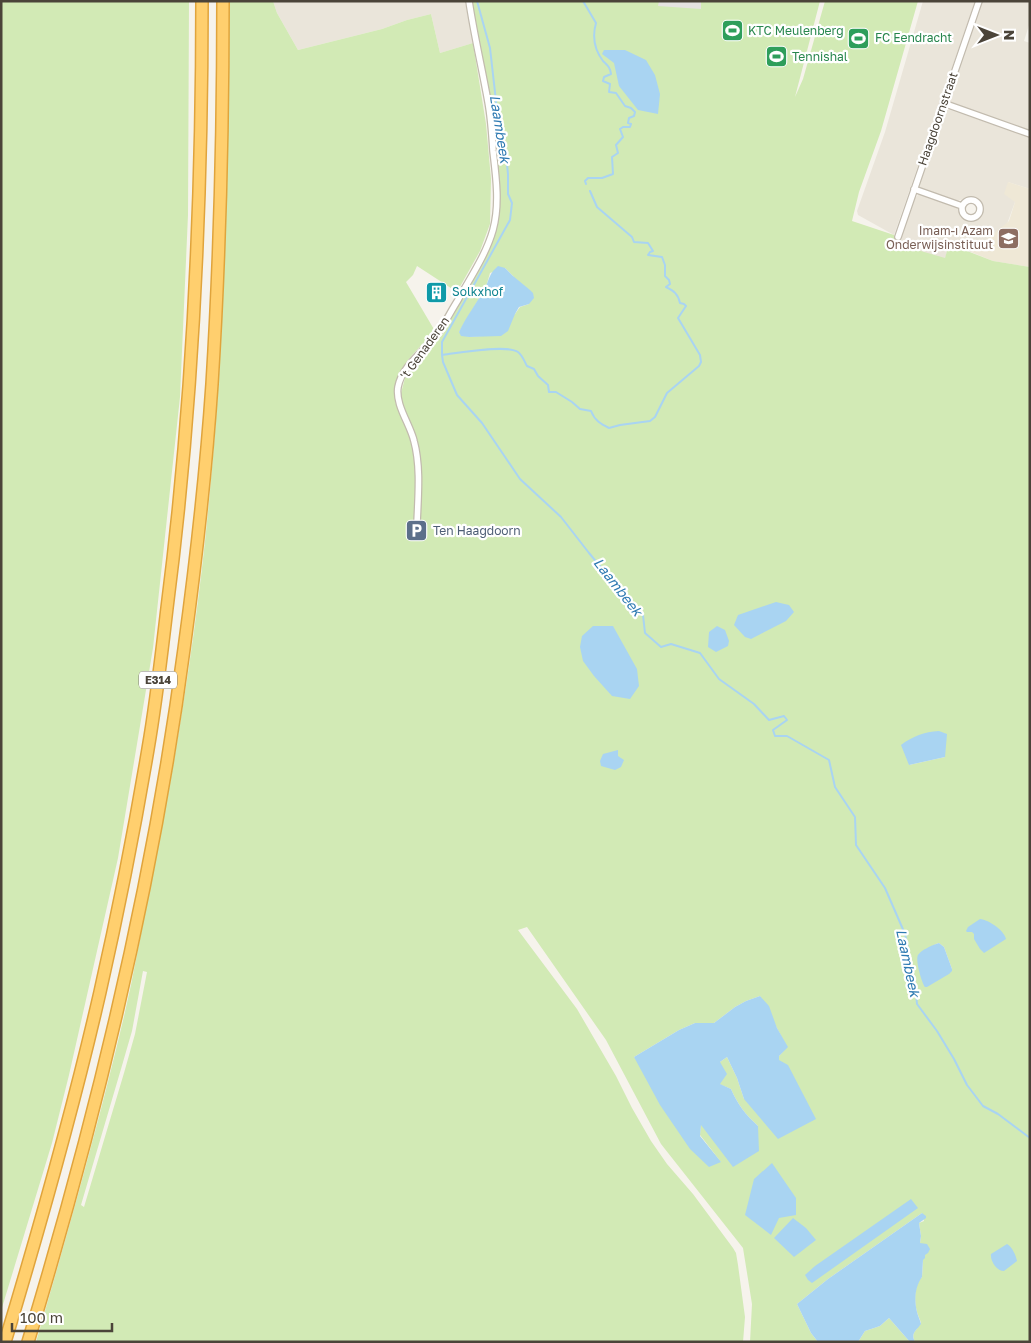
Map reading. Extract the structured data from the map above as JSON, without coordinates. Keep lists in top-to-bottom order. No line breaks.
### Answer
{"streets":{"highway":["E314"],"street":["Haagdoornstraat","'t Genaderen"]},"water":["Laambeek"],"places":{"sports":["KTC Meulenberg","FC Eendracht","Tennishal"],"school or university":["Imam-ı Azam Onderwijsinstituut"],"building":["Solkxhof"],"parking":["Ten Haagdoorn"]},"scale_bar":"100 m","north":"right"}
